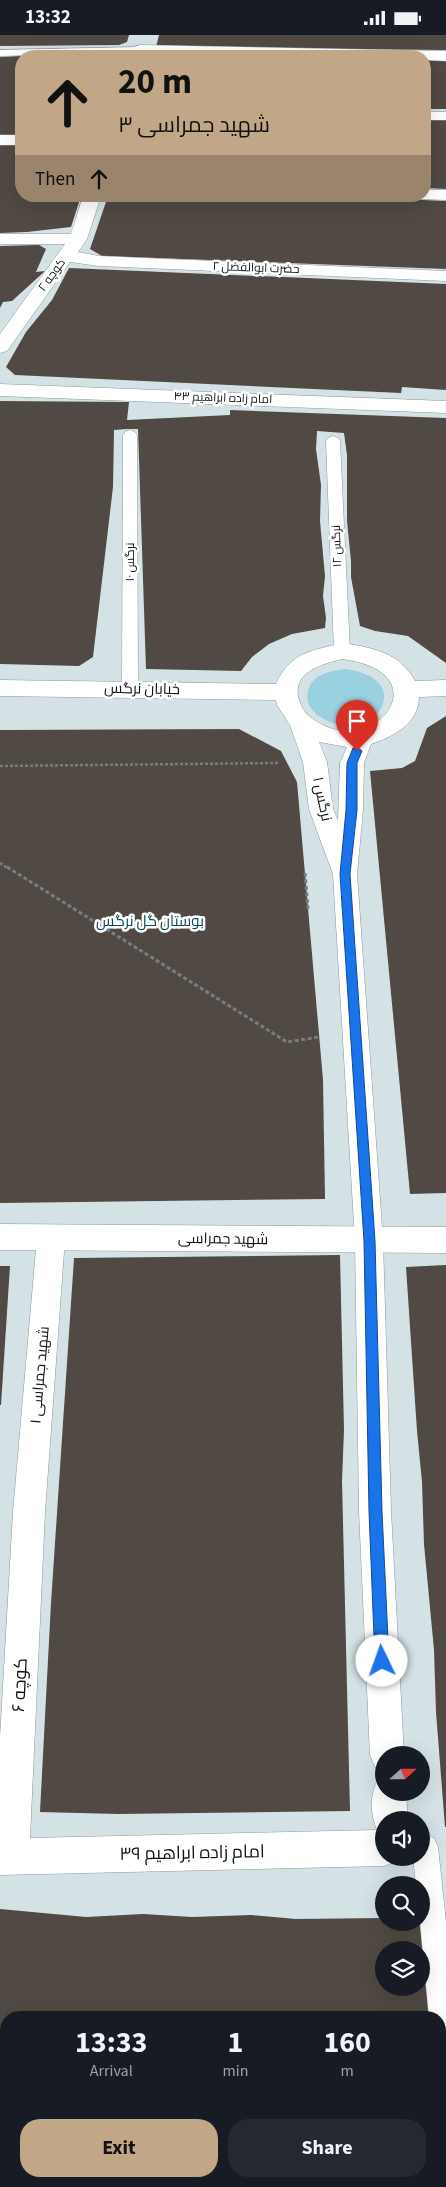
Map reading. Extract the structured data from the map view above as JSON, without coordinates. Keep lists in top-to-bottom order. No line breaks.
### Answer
{"streets":{"street":["حضرت ابوالفضل ۲","کوچه ۲","امام زاده ابراهیم ۴۳","خیابان نرگس","نرگس ۱","شهید جمراسی","شهید جمراسی ۱","کوچه ۶","امام زاده ابراهیم ۳۹"],"lane":["نرگس ۱۲","نرگس ۱۰"]},"crossings":[["حضرت ابوالفضل ۲","کوچه ۲"],["نرگس ۱۲","خیابان نرگس"],["نرگس ۱۲","نرگس ۱"],["نرگس ۱۰","خیابان نرگس"],["خیابان نرگس","نرگس ۱"],["نرگس ۱","شهید جمراسی"],["شهید جمراسی","شهید جمراسی ۱"],["شهید جمراسی ۱","کوچه ۶"],["کوچه ۶","امام زاده ابراهیم ۳۹"]],"parks":["بوستان گل نرگس"],"north":"right","page":{"status":"13:32","turn":["20 m","شهید جمراسی ۳"],"then":"Then","eta":["13:33","Arrival","1","min","160","m"],"buttons":["Exit","Share"]}}
